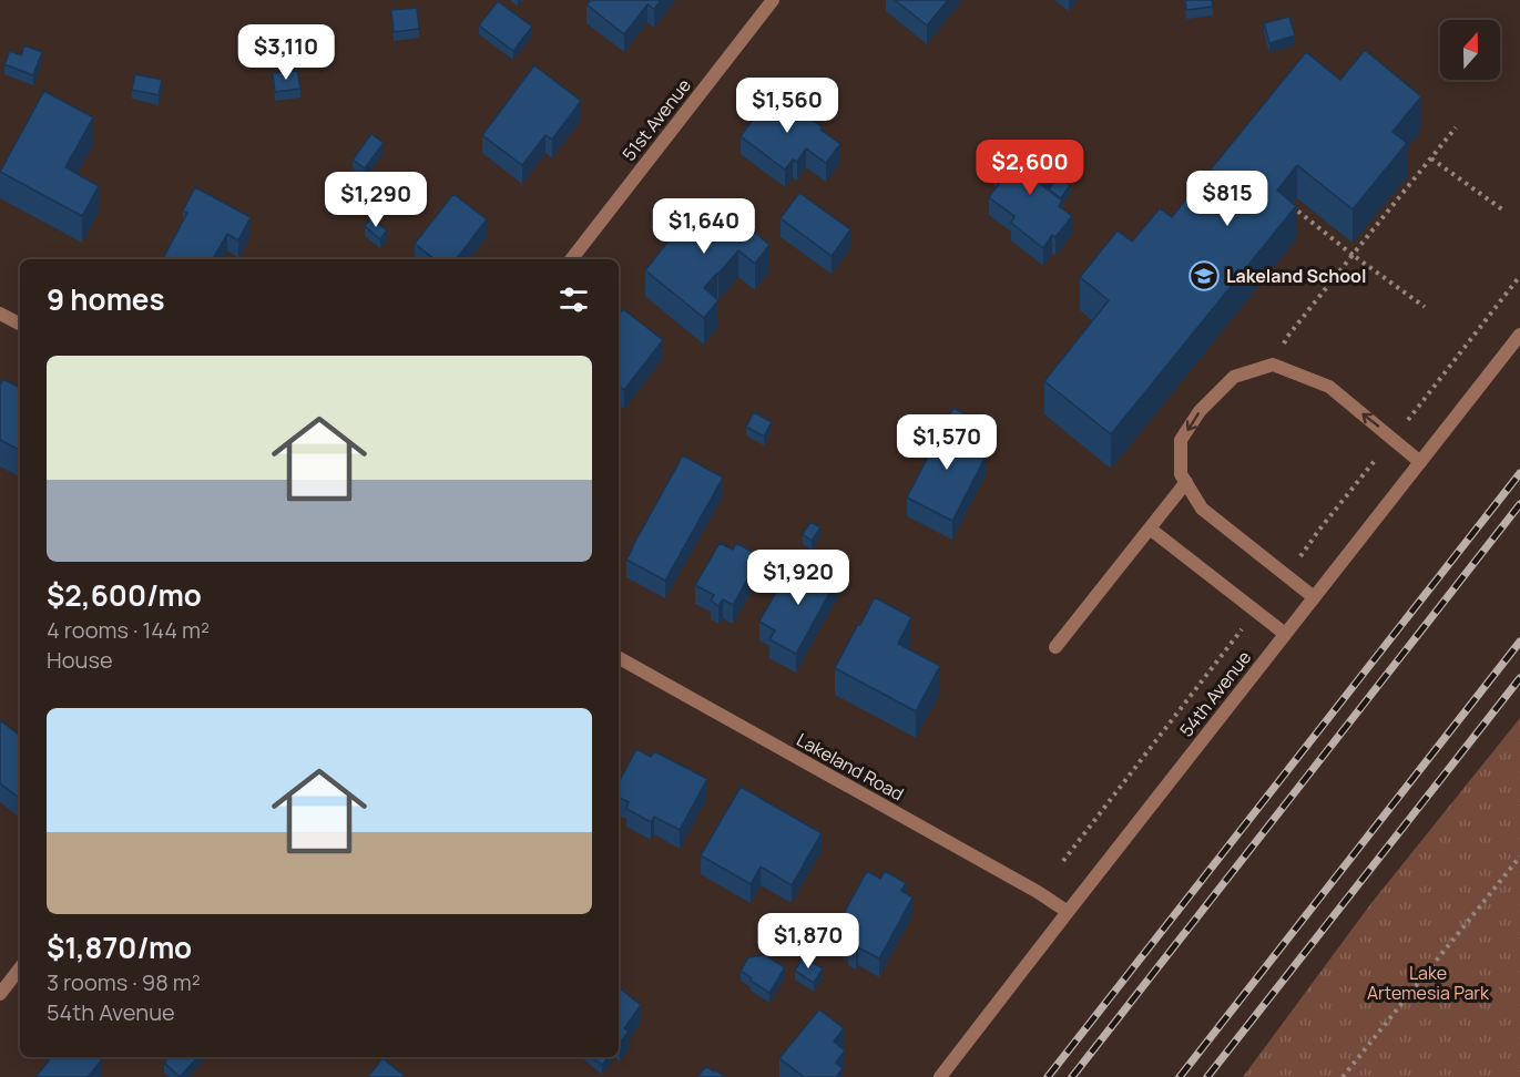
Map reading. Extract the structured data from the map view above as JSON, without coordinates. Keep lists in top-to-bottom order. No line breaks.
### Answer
{"streets":{"street":["51st Avenue","54th Avenue","Lakeland Road"]},"crossings":[["54th Avenue","Lakeland Road"]],"parks":["Lake Artemesia Park"],"places":{"school or university":["Lakeland School"]},"north":"top","page":{"price":["$3,110","$1,560","$2,600","$815","$1,290","$1,640","$1,570","$1,920","$1,870"],"heading":"9 homes","list":[{"name":"$2,600/mo","note":"4 rooms · 144 m² · House"},{"name":"$1,870/mo","note":"3 rooms · 98 m² · 54th Avenue"}]}}
